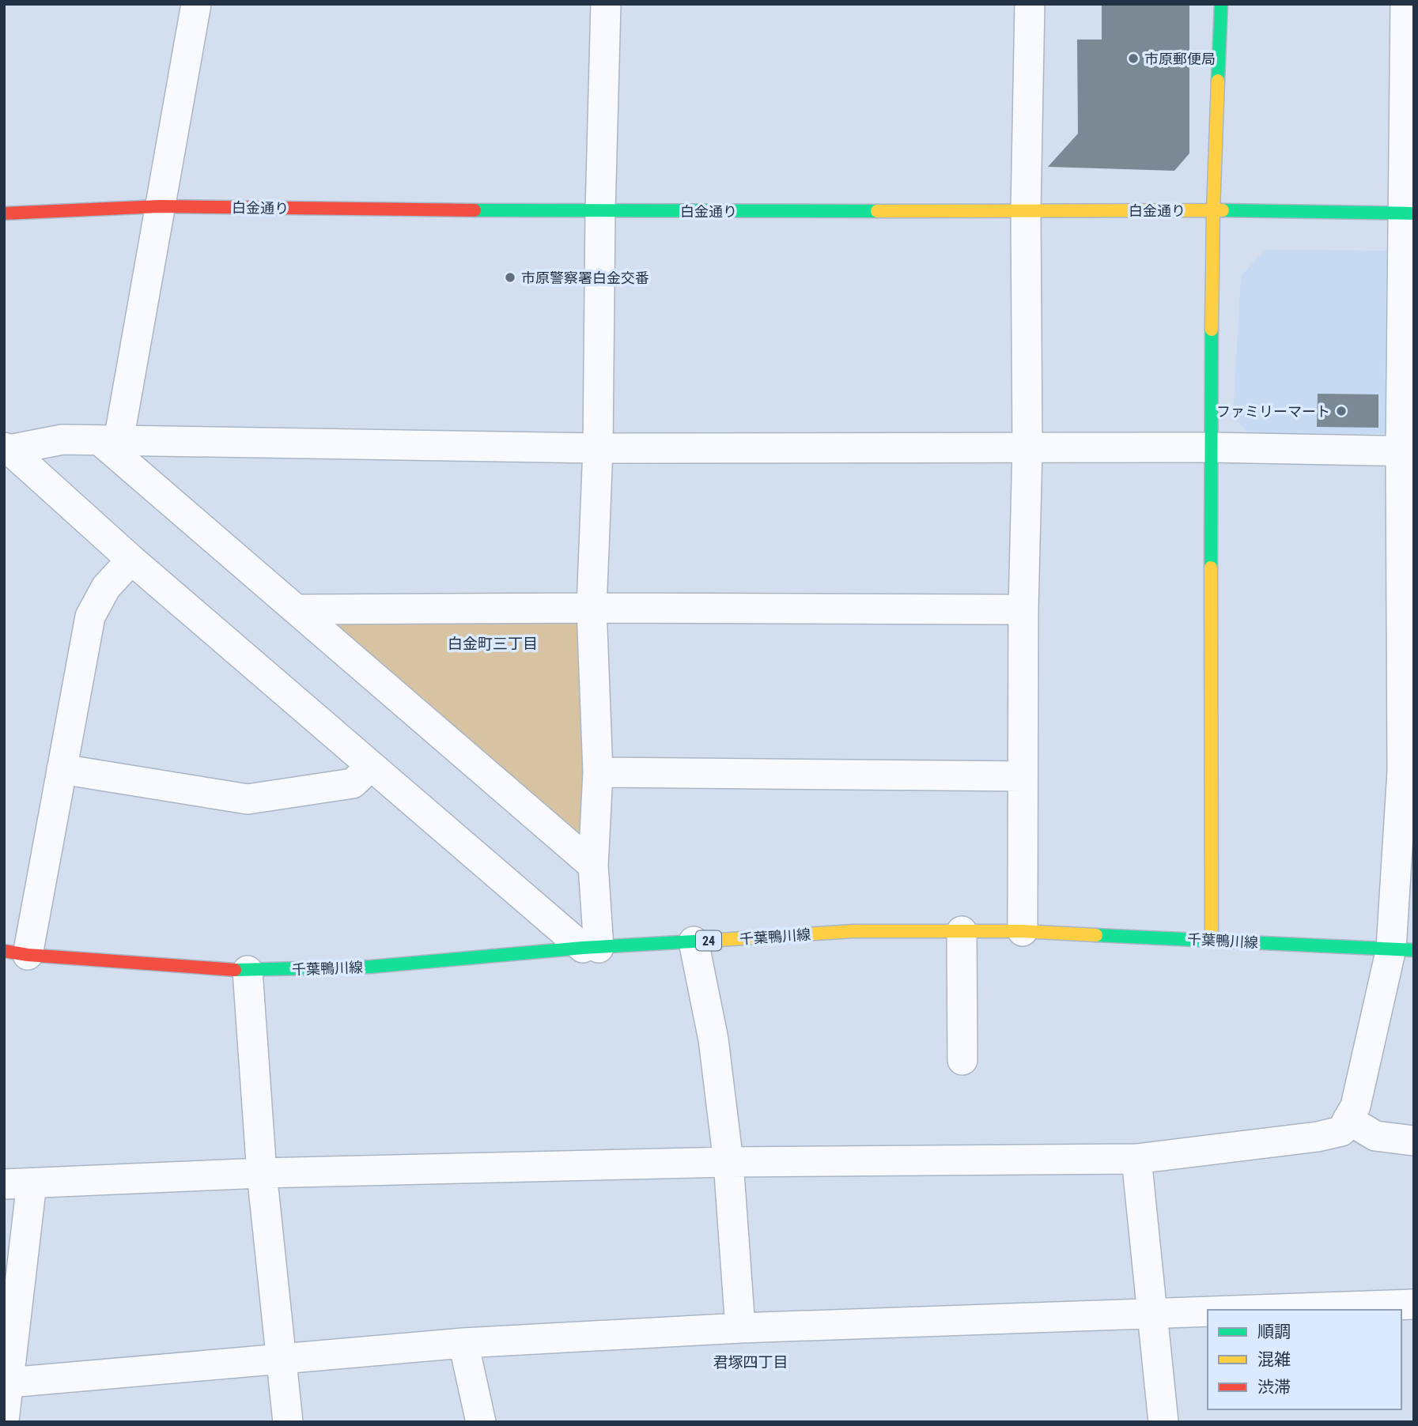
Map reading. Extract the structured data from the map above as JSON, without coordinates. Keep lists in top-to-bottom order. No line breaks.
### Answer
{"streets":{"street":["白金通り","千葉鴨川線","24"]},"districts":["白金町三丁目","君塚四丁目"],"places":["市原郵便局","市原警察署白金交番","ファミリーマート"],"legend":["順調","混雑","渋滞"]}
